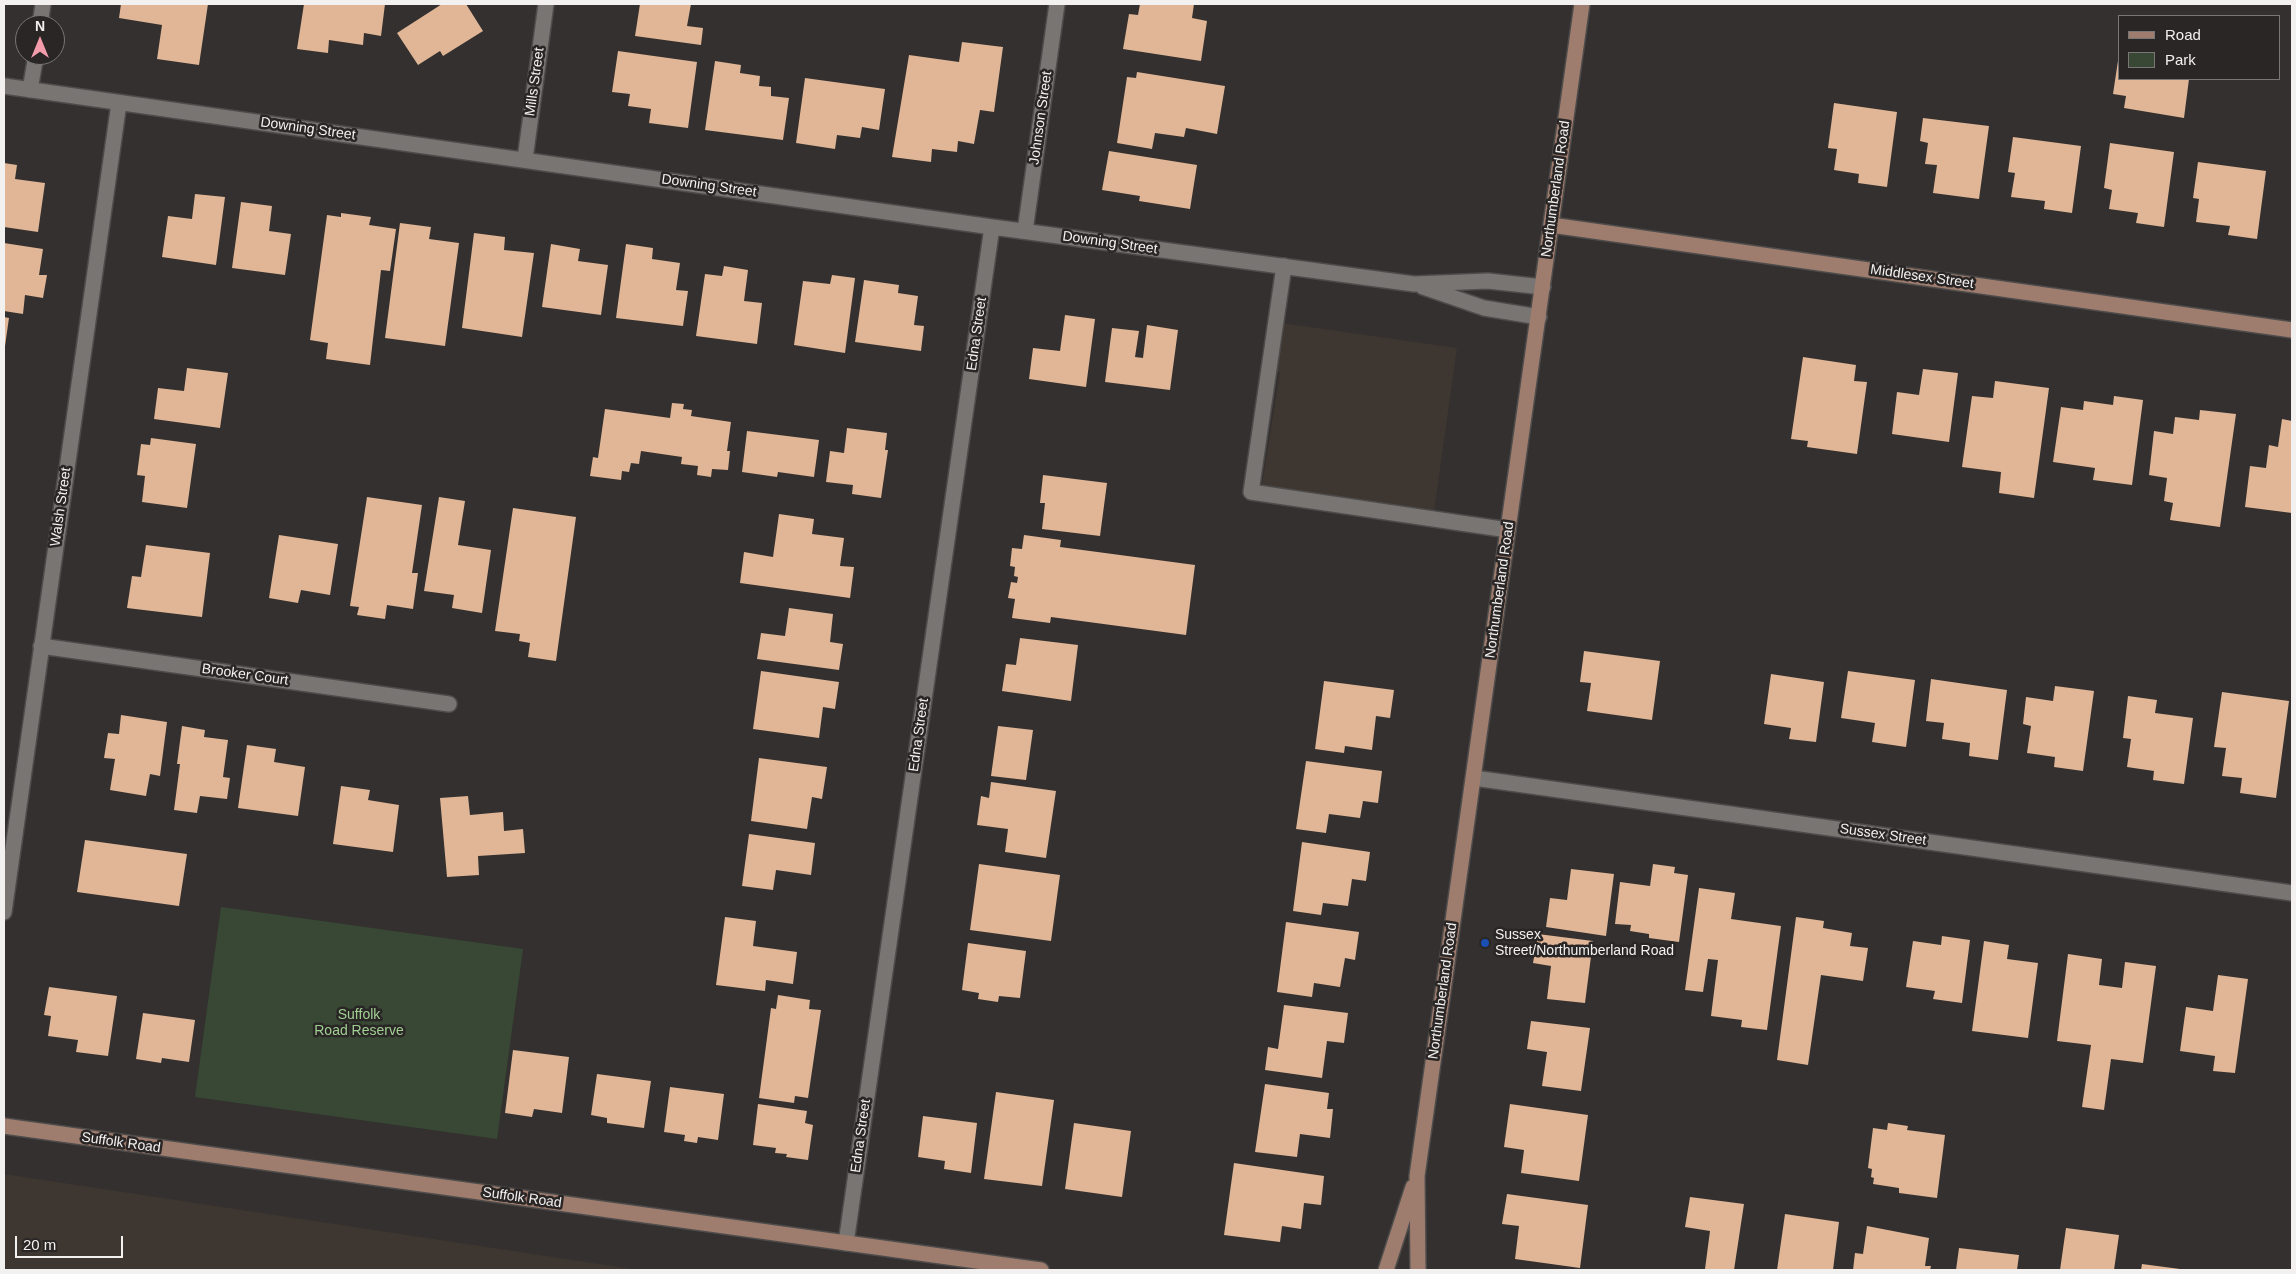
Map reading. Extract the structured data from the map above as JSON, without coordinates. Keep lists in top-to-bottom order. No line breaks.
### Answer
{"streets":{"street":["Mills Street","Johnson Street","Downing Street","Northumberland Road","Middlesex Street","Edna Street","Walsh Street","Brooker Court","Sussex Street","Suffolk Road"]},"crossings":[["Mills Street","Downing Street"],["Johnson Street","Downing Street"],["Downing Street","Northumberland Road"],["Downing Street","Edna Street"],["Downing Street","Walsh Street"],["Northumberland Road","Middlesex Street"],["Northumberland Road","Sussex Street"],["Edna Street","Suffolk Road"],["Walsh Street","Brooker Court"]],"parks":["Suffolk Road Reserve"],"places":["Sussex Street/Northumberland Road"],"legend":["Road","Park"],"scale_bar":"20 m","north":"top"}
